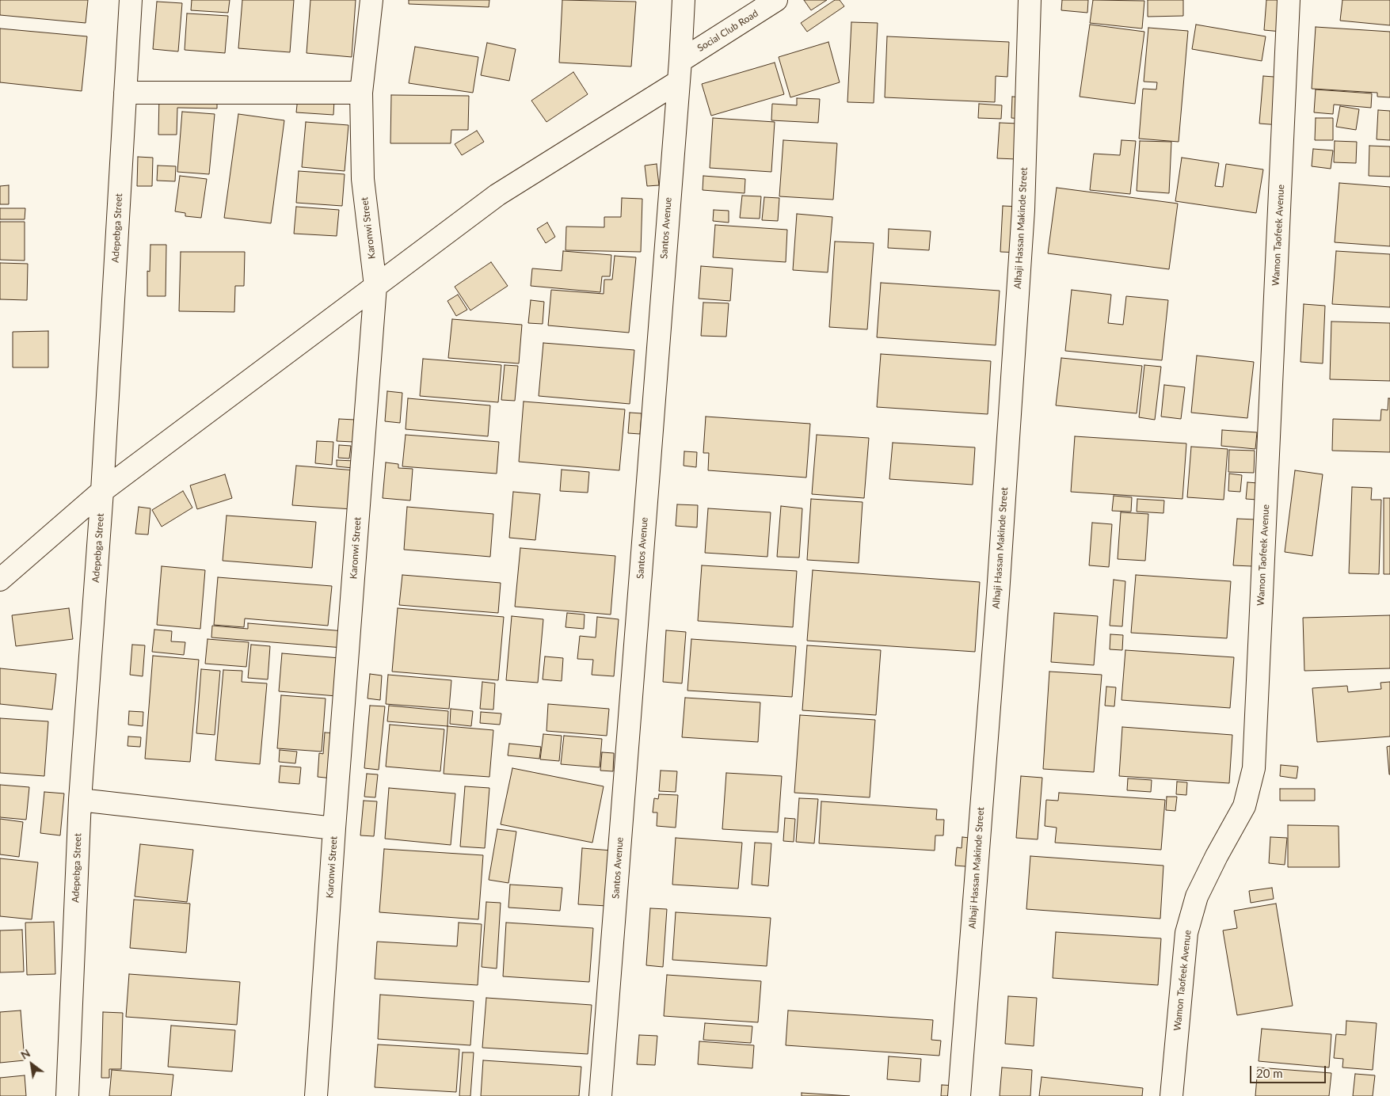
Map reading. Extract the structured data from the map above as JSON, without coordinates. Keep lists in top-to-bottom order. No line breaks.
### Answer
{"streets":{"street":["Social Club Road","Adepebga Street","Karonwi Street","Santos Avenue","Alhaji Hassan Makinde Street","Wamon Taofeek Avenue"]},"crossings":[["Social Club Road","Santos Avenue"]],"scale_bar":"20 m","north":"top left"}
